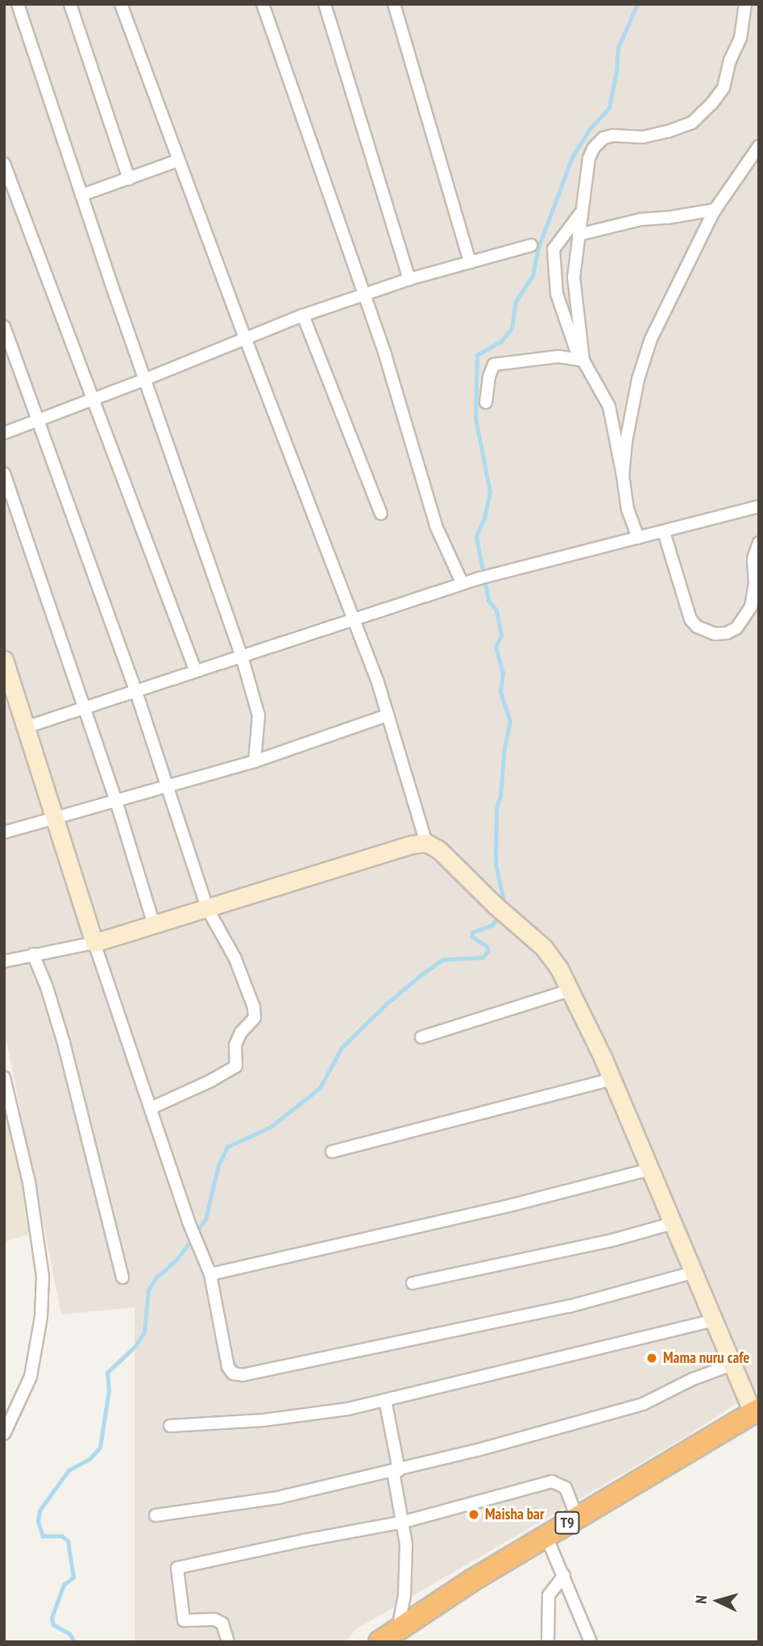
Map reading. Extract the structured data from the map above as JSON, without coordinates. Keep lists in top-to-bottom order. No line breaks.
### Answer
{"streets":{"highway":["T9"]},"places":["Mama nuru cafe","Maisha bar"],"north":"left"}
